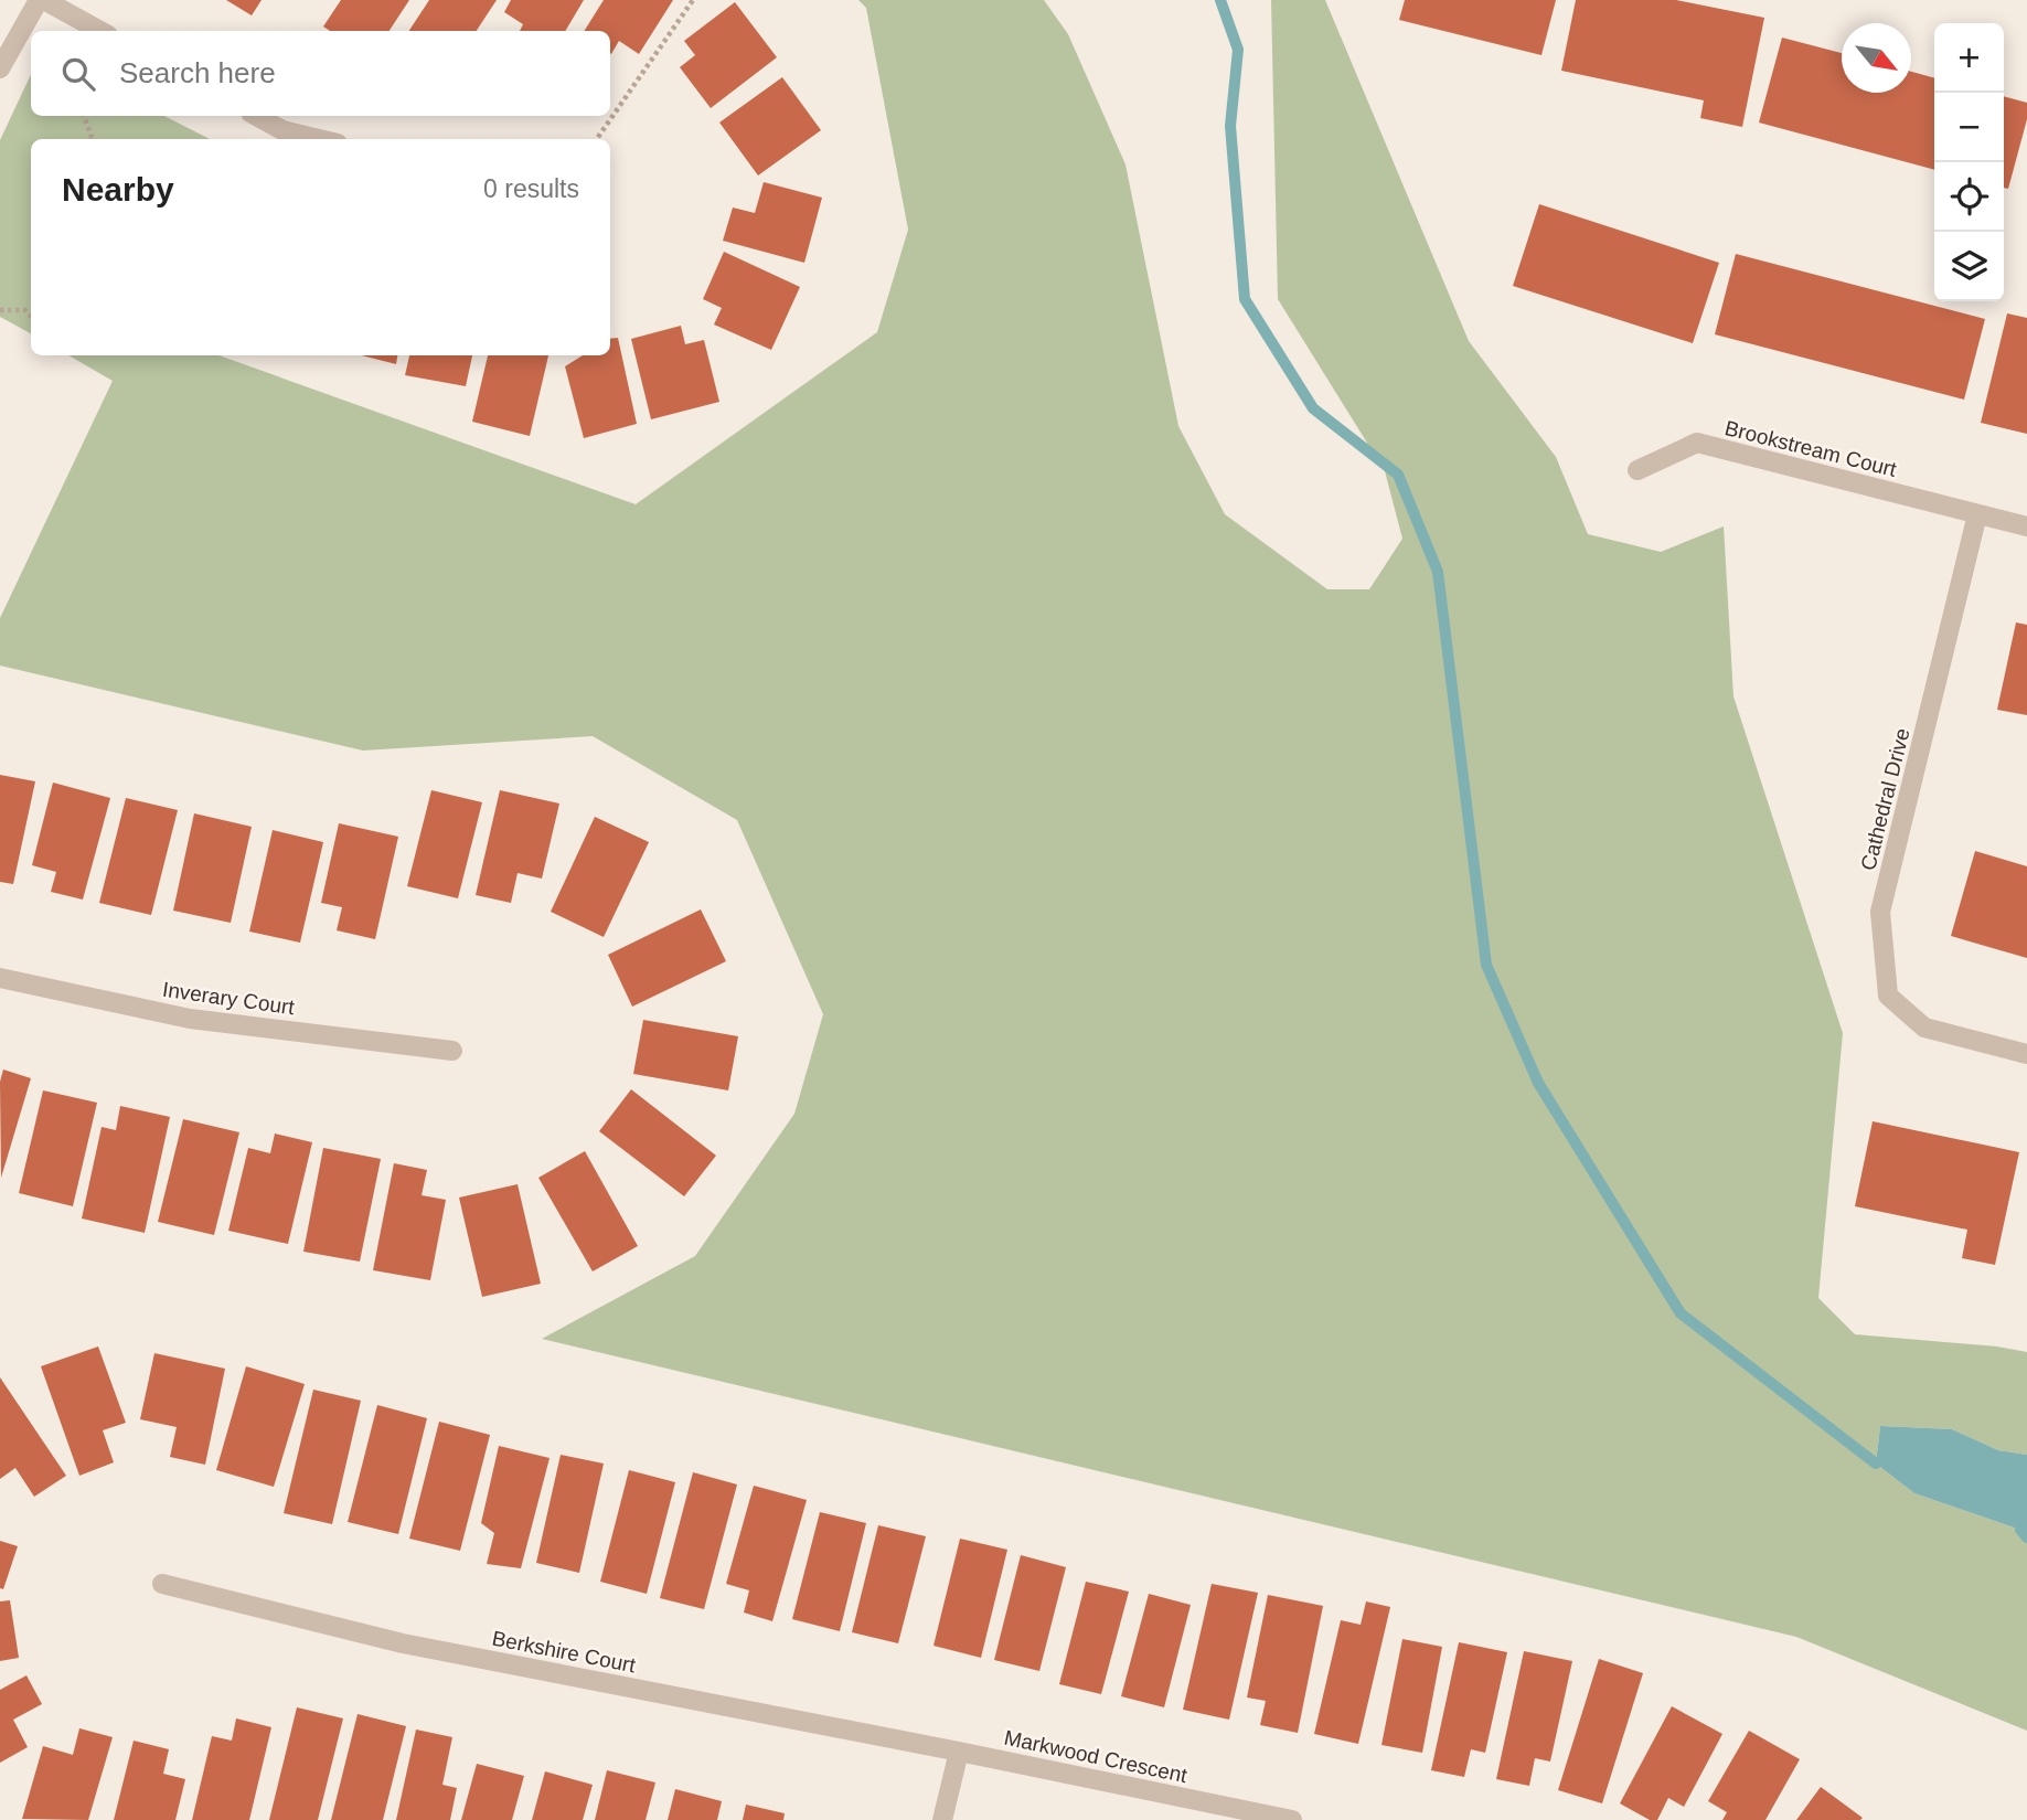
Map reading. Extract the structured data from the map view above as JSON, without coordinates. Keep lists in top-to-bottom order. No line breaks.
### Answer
{"streets":{"street":["Brookstream Court","Cathedral Drive","Inverary Court","Berkshire Court","Markwood Crescent"]},"crossings":[["Brookstream Court","Cathedral Drive"],["Berkshire Court","Markwood Crescent"]],"north":"bottom right","page":{"map_buttons":["+","−"],"search":"Search here","heading":["Nearby","0 results"]}}
